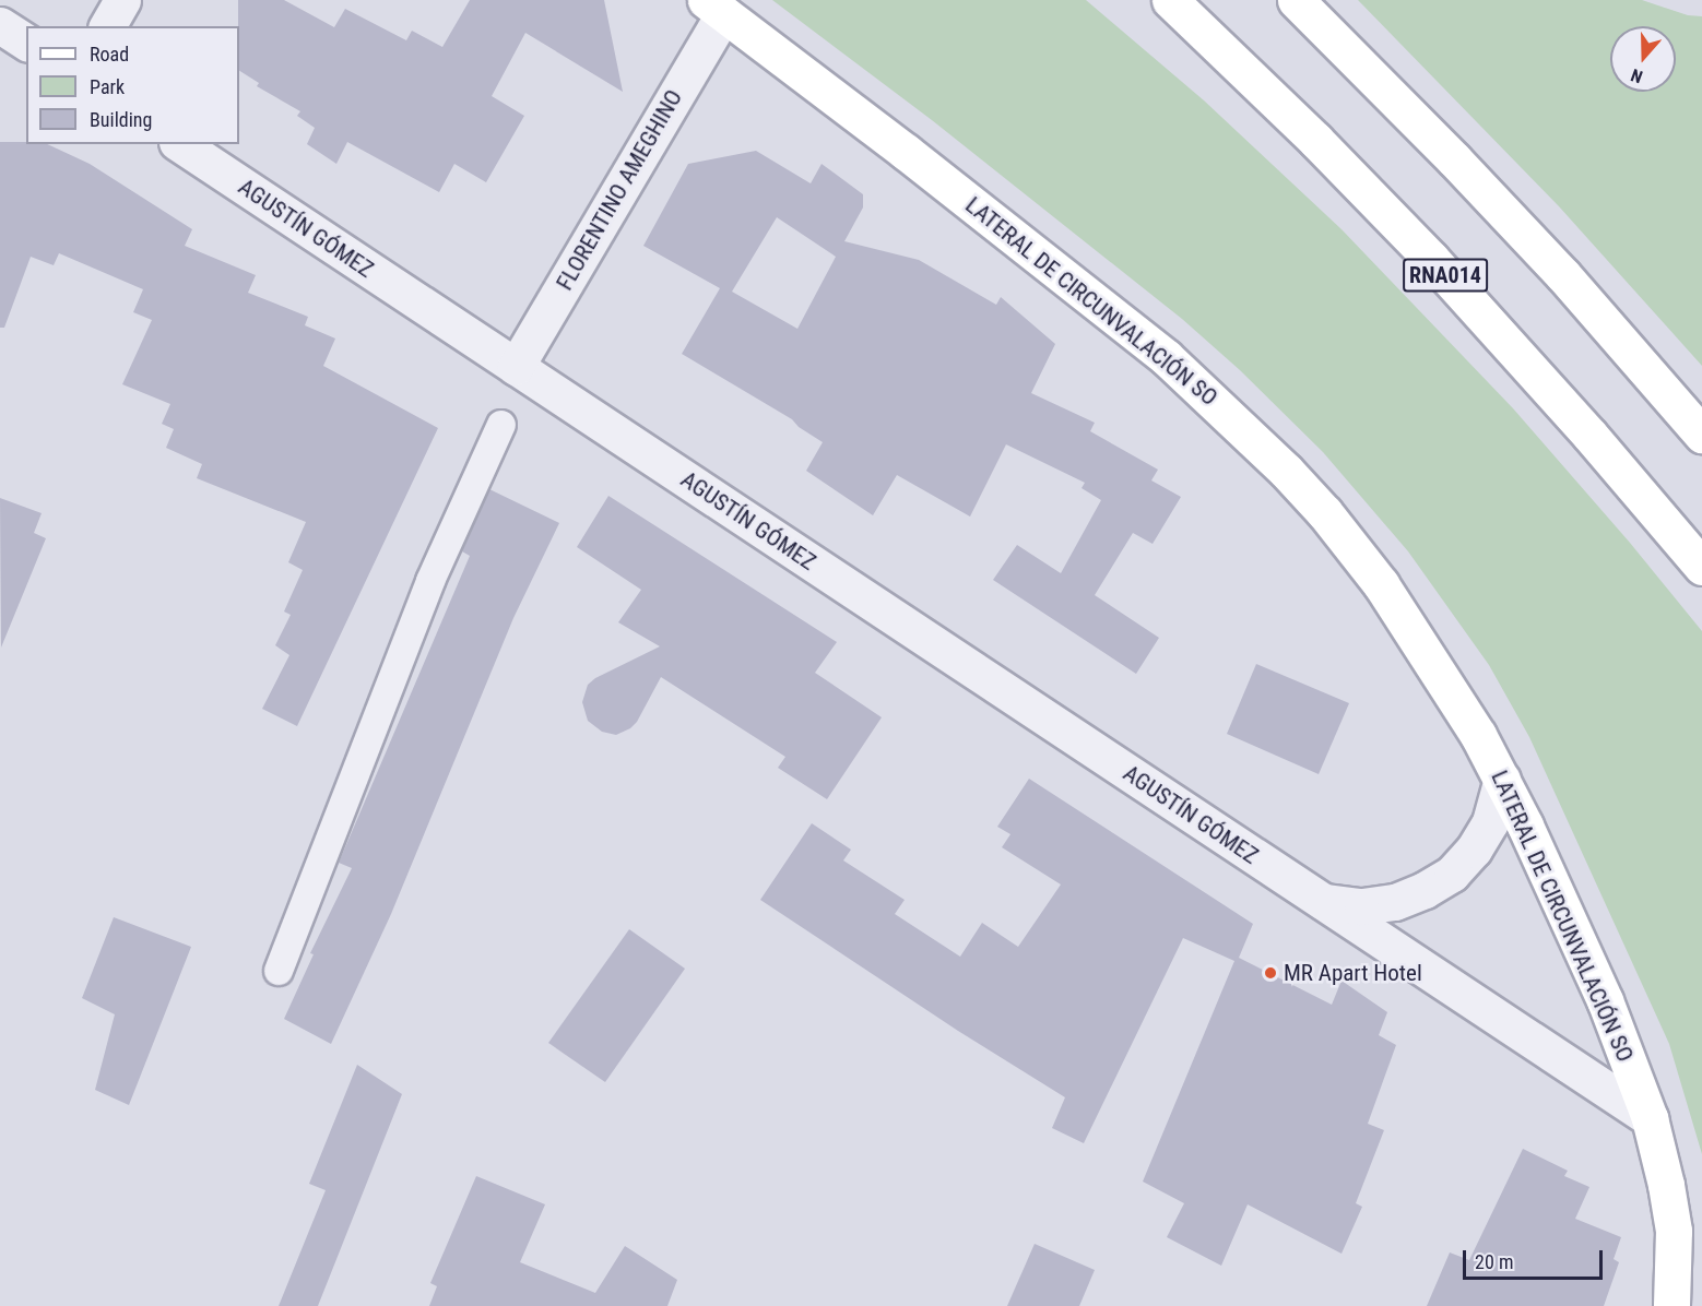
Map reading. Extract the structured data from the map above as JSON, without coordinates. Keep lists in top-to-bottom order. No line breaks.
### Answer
{"streets":{"main road":["RNA014","LATERAL DE CIRCUNVALACIÓN SO"],"street":["FLORENTINO AMEGHINO","AGUSTÍN GÓMEZ"]},"crossings":[["FLORENTINO AMEGHINO","AGUSTÍN GÓMEZ"],["FLORENTINO AMEGHINO","LATERAL DE CIRCUNVALACIÓN SO"],["AGUSTÍN GÓMEZ","LATERAL DE CIRCUNVALACIÓN SO"]],"places":["MR Apart Hotel"],"legend":["Road","Park","Building"],"scale_bar":"20 m","north":"bottom"}
